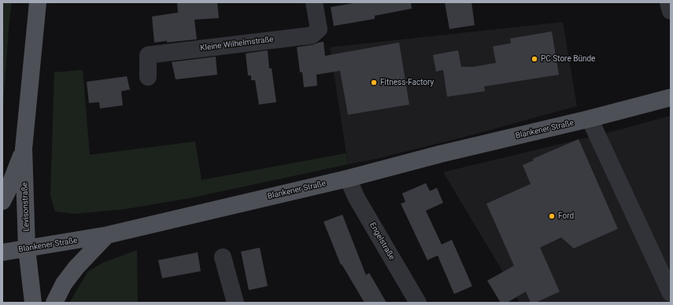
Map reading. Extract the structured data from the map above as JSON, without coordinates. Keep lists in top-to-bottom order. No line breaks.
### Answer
{"streets":{"main road":["Blankener Straße","Levisonstraße"],"street":["Kleine Wilhelmstraße","Engelstraße"]},"crossings":[["Blankener Straße","Levisonstraße"],["Blankener Straße","Engelstraße"]],"places":["PC Store Bünde","Fitness-Factory","Ford"]}
